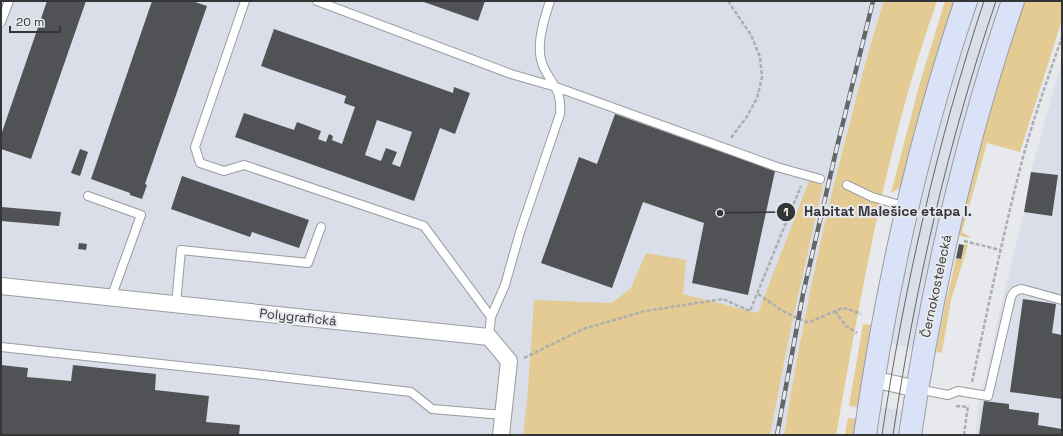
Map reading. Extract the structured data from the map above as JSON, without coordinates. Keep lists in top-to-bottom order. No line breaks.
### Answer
{"streets":{"main road":["Černokostelecká"],"street":["Polygrafická"]},"places":["Habitat Malešice etapa I."],"scale_bar":"20 m"}
